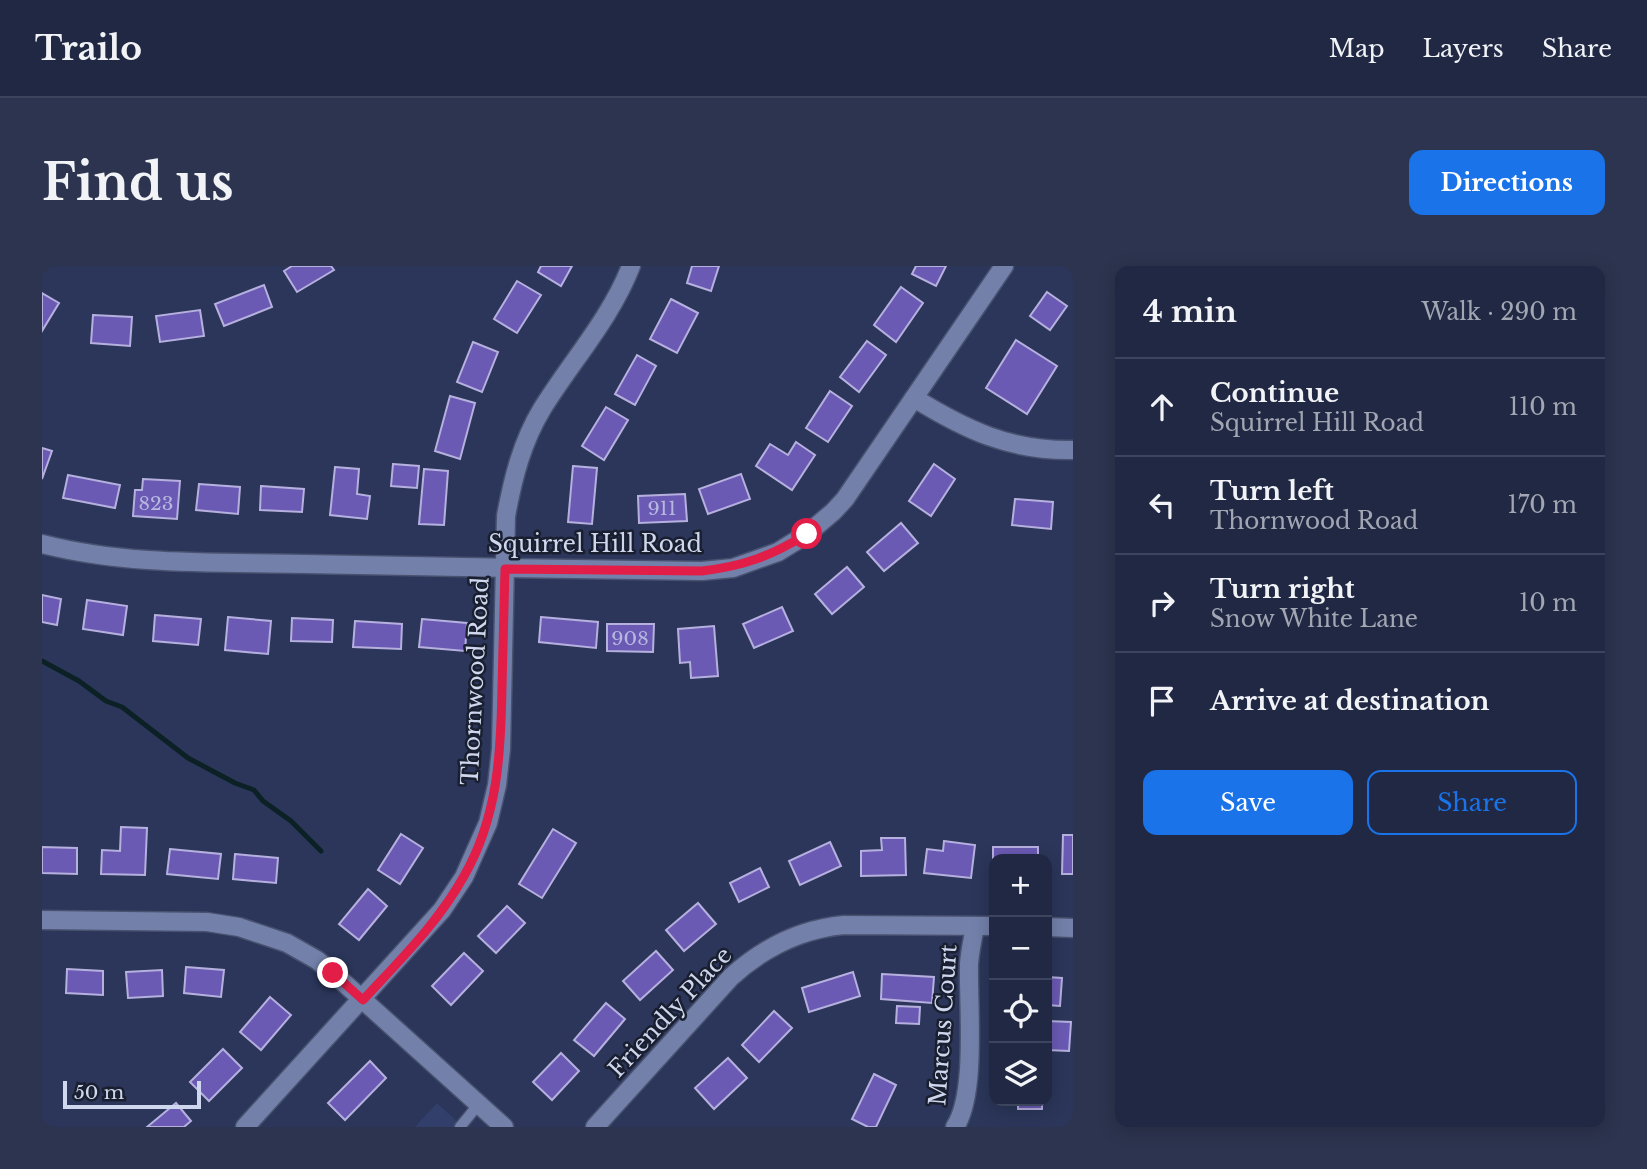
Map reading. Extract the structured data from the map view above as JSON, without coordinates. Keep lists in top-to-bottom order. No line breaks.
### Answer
{"streets":{"street":["Squirrel Hill Road","Thornwood Road","Friendly Place","Marcus Court"]},"crossings":[["Squirrel Hill Road","Thornwood Road"],["Friendly Place","Marcus Court"]],"house_numbers":["823","911","908"],"scale_bar":"50 m","page":{"header":"Trailo","nav":["Map","Layers","Share"],"buttons":["Directions",["Save","Share"]],"title":"Find us","heading":["4 min","Walk · 290 m"],"list":[["Continue","Squirrel Hill Road","110 m"],["Turn left","Thornwood Road","170 m"],["Turn right","Snow White Lane","10 m"],"Arrive at destination"],"map_buttons":["+","−"],"scale":"50 m"}}
